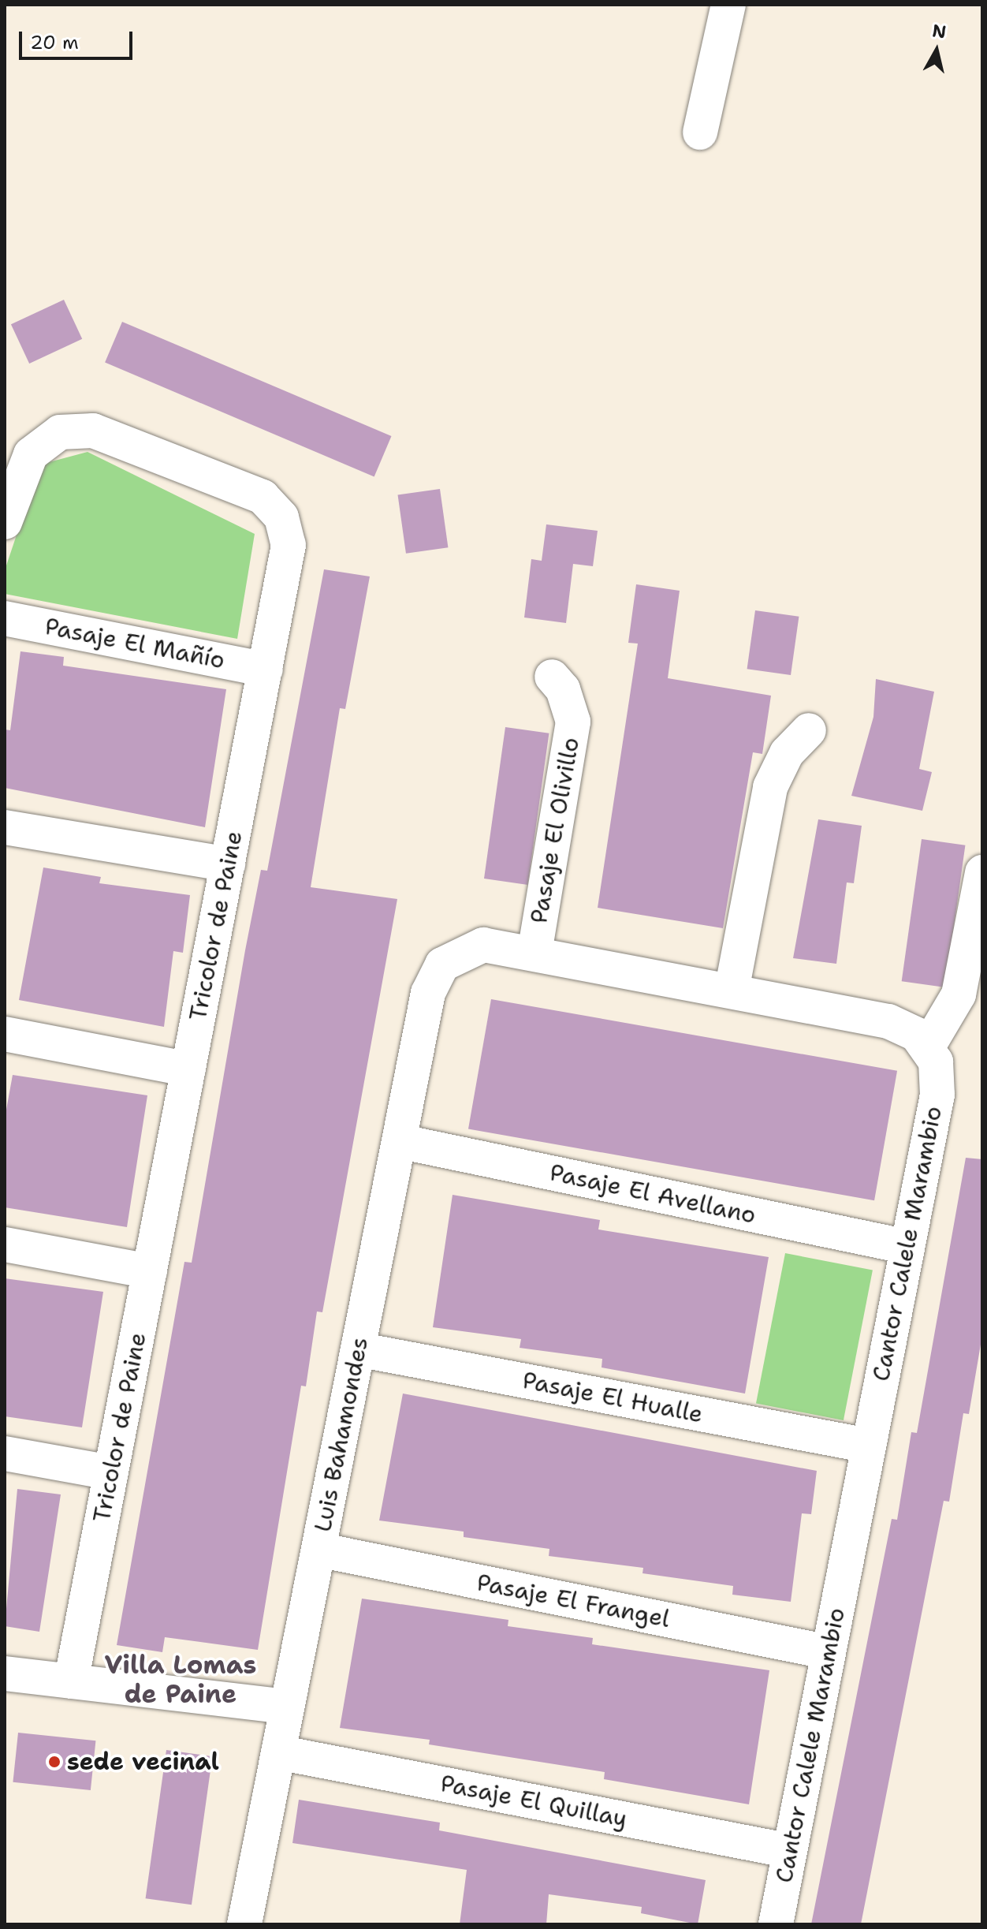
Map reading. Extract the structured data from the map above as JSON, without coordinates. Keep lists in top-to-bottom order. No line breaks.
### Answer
{"streets":{"street":["Pasaje El Mañío","Pasaje El Olivillo","Tricolor de Paine","Pasaje El Avellano","Cantor Calele Marambio","Pasaje El Hualle","Luis Bahamondes","Pasaje El Frangel","Pasaje El Quillay"]},"crossings":[["Pasaje El Mañío","Tricolor de Paine"],["Pasaje El Olivillo","Luis Bahamondes"],["Pasaje El Avellano","Cantor Calele Marambio"],["Pasaje El Avellano","Luis Bahamondes"],["Cantor Calele Marambio","Pasaje El Hualle"],["Cantor Calele Marambio","Pasaje El Frangel"],["Cantor Calele Marambio","Pasaje El Quillay"],["Pasaje El Hualle","Luis Bahamondes"],["Luis Bahamondes","Pasaje El Frangel"],["Luis Bahamondes","Pasaje El Quillay"]],"districts":["Villa Lomas de Paine"],"places":["sede vecinal"],"scale_bar":"20 m","north":"top"}
